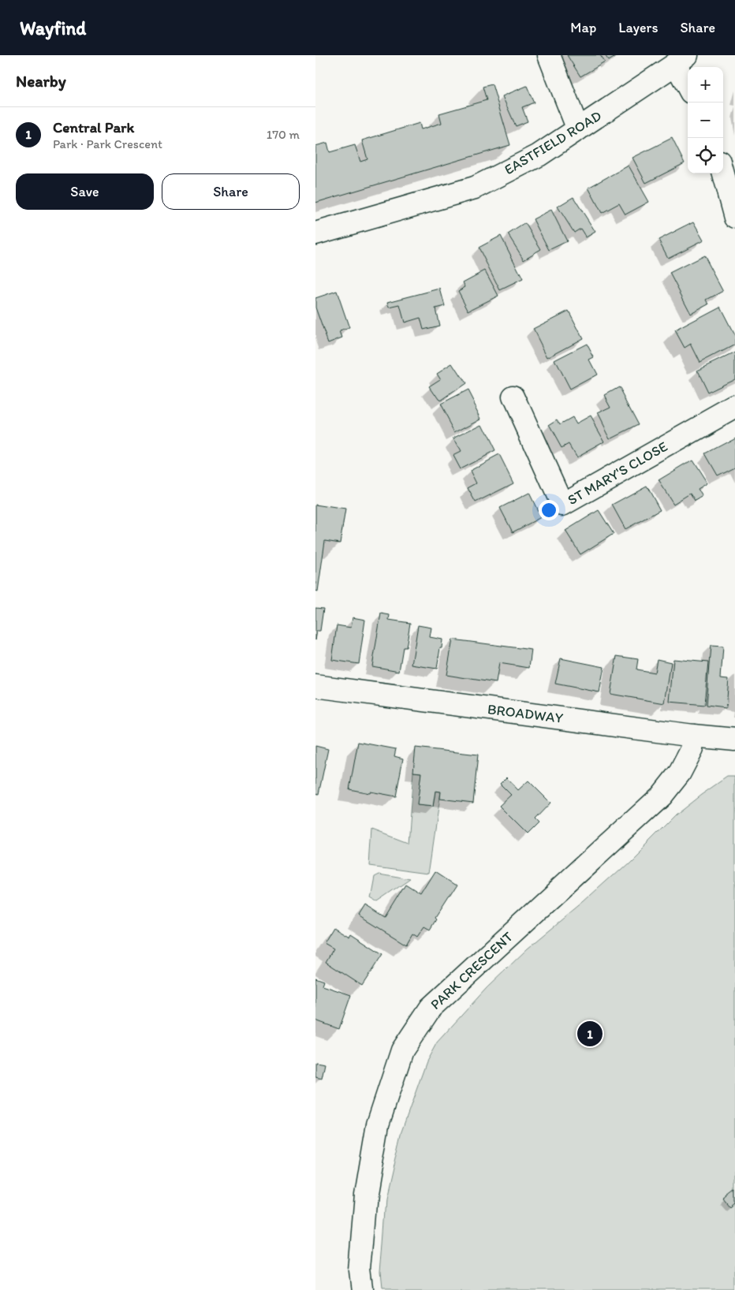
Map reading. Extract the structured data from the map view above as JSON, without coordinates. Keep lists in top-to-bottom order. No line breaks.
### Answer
{"streets":{"street":["EASTFIELD ROAD","ST MARY'S CLOSE","BROADWAY","PARK CRESCENT"]},"crossings":[["BROADWAY","PARK CRESCENT"]],"page":{"header":"Wayfind","nav":["Map","Layers","Share"],"heading":"Nearby","map_buttons":["+","−"],"list":[{"mark":"1","name":"Central Park","note":"Park · Park Crescent","value":"170 m"}],"buttons":["Save","Share"],"pins":"1"}}
